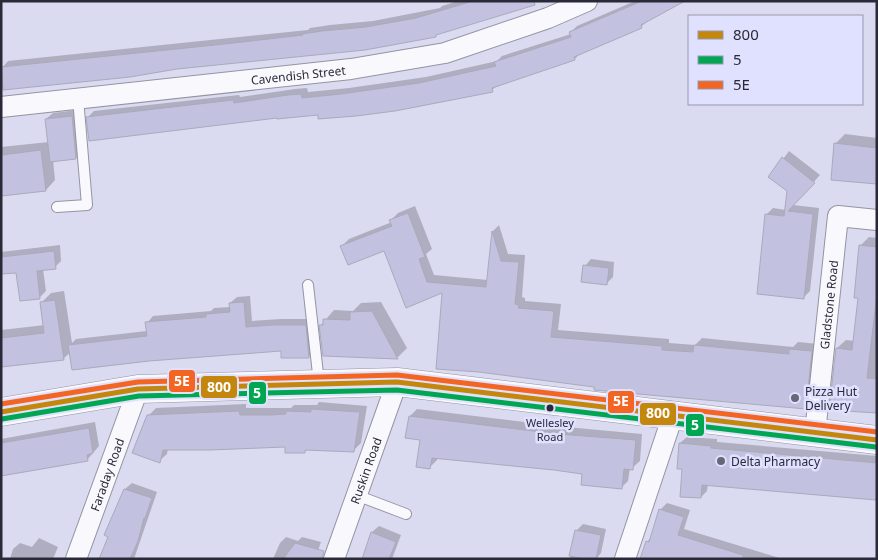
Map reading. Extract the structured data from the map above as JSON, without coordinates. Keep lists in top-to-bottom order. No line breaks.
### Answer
{"streets":{"street":["Cavendish Street","Gladstone Road","Ruskin Road","Faraday Road"]},"places":["Pizza Hut Delivery","Wellesley Road","Delta Pharmacy"],"lines":["transit line 5E","transit line 800","transit line 5"],"legend":["800","5","5E"]}
